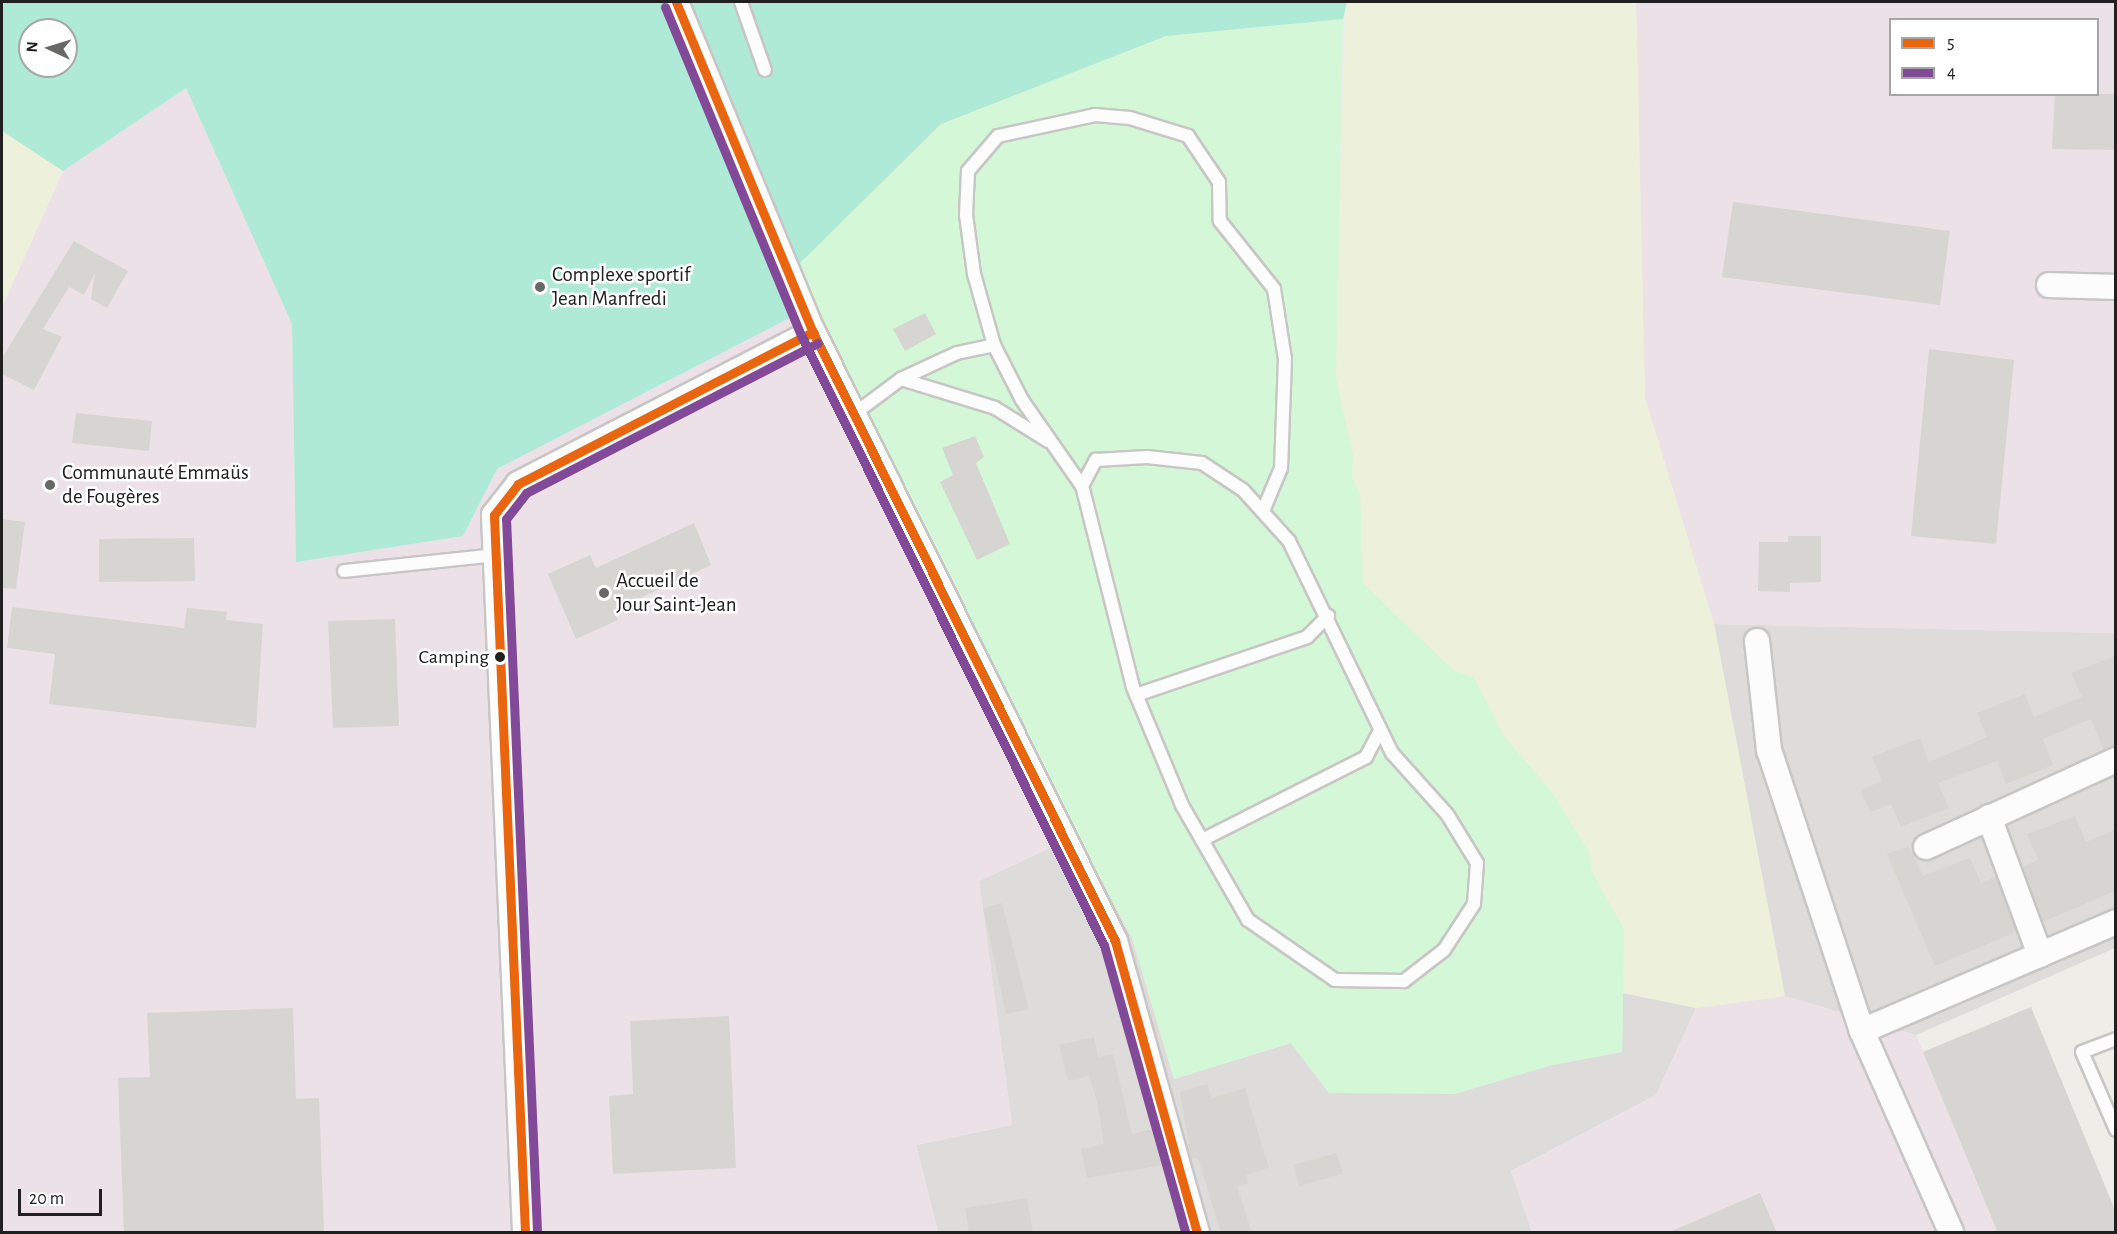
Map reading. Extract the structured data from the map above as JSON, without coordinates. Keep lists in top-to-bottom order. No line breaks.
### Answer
{"places":["Complexe sportif Jean Manfredi","Communauté Emmaüs de Fougères","Accueil de Jour Saint-Jean","Camping"],"lines":["transit line 5","transit line 4"],"legend":["5","4"],"scale_bar":"20 m","north":"left"}
